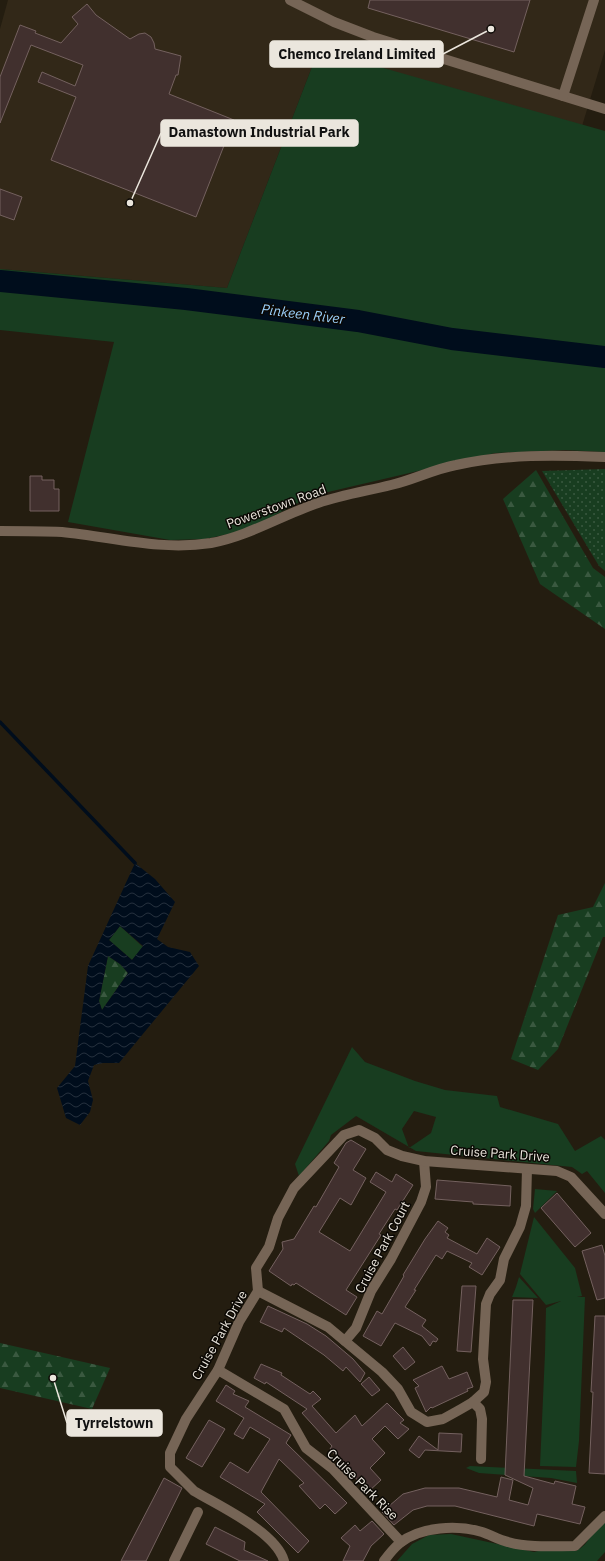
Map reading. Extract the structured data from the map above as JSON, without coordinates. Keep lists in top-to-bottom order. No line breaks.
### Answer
{"streets":{"street":["Powerstown Road","Cruise Park Drive","Cruise Park Court","Cruise Park Rise"]},"crossings":[["Cruise Park Drive","Cruise Park Court"],["Cruise Park Drive","Cruise Park Rise"]],"water":["Pinkeen River"],"places":["Chemco Ireland Limited","Damastown Industrial Park","Tyrrelstown"]}
